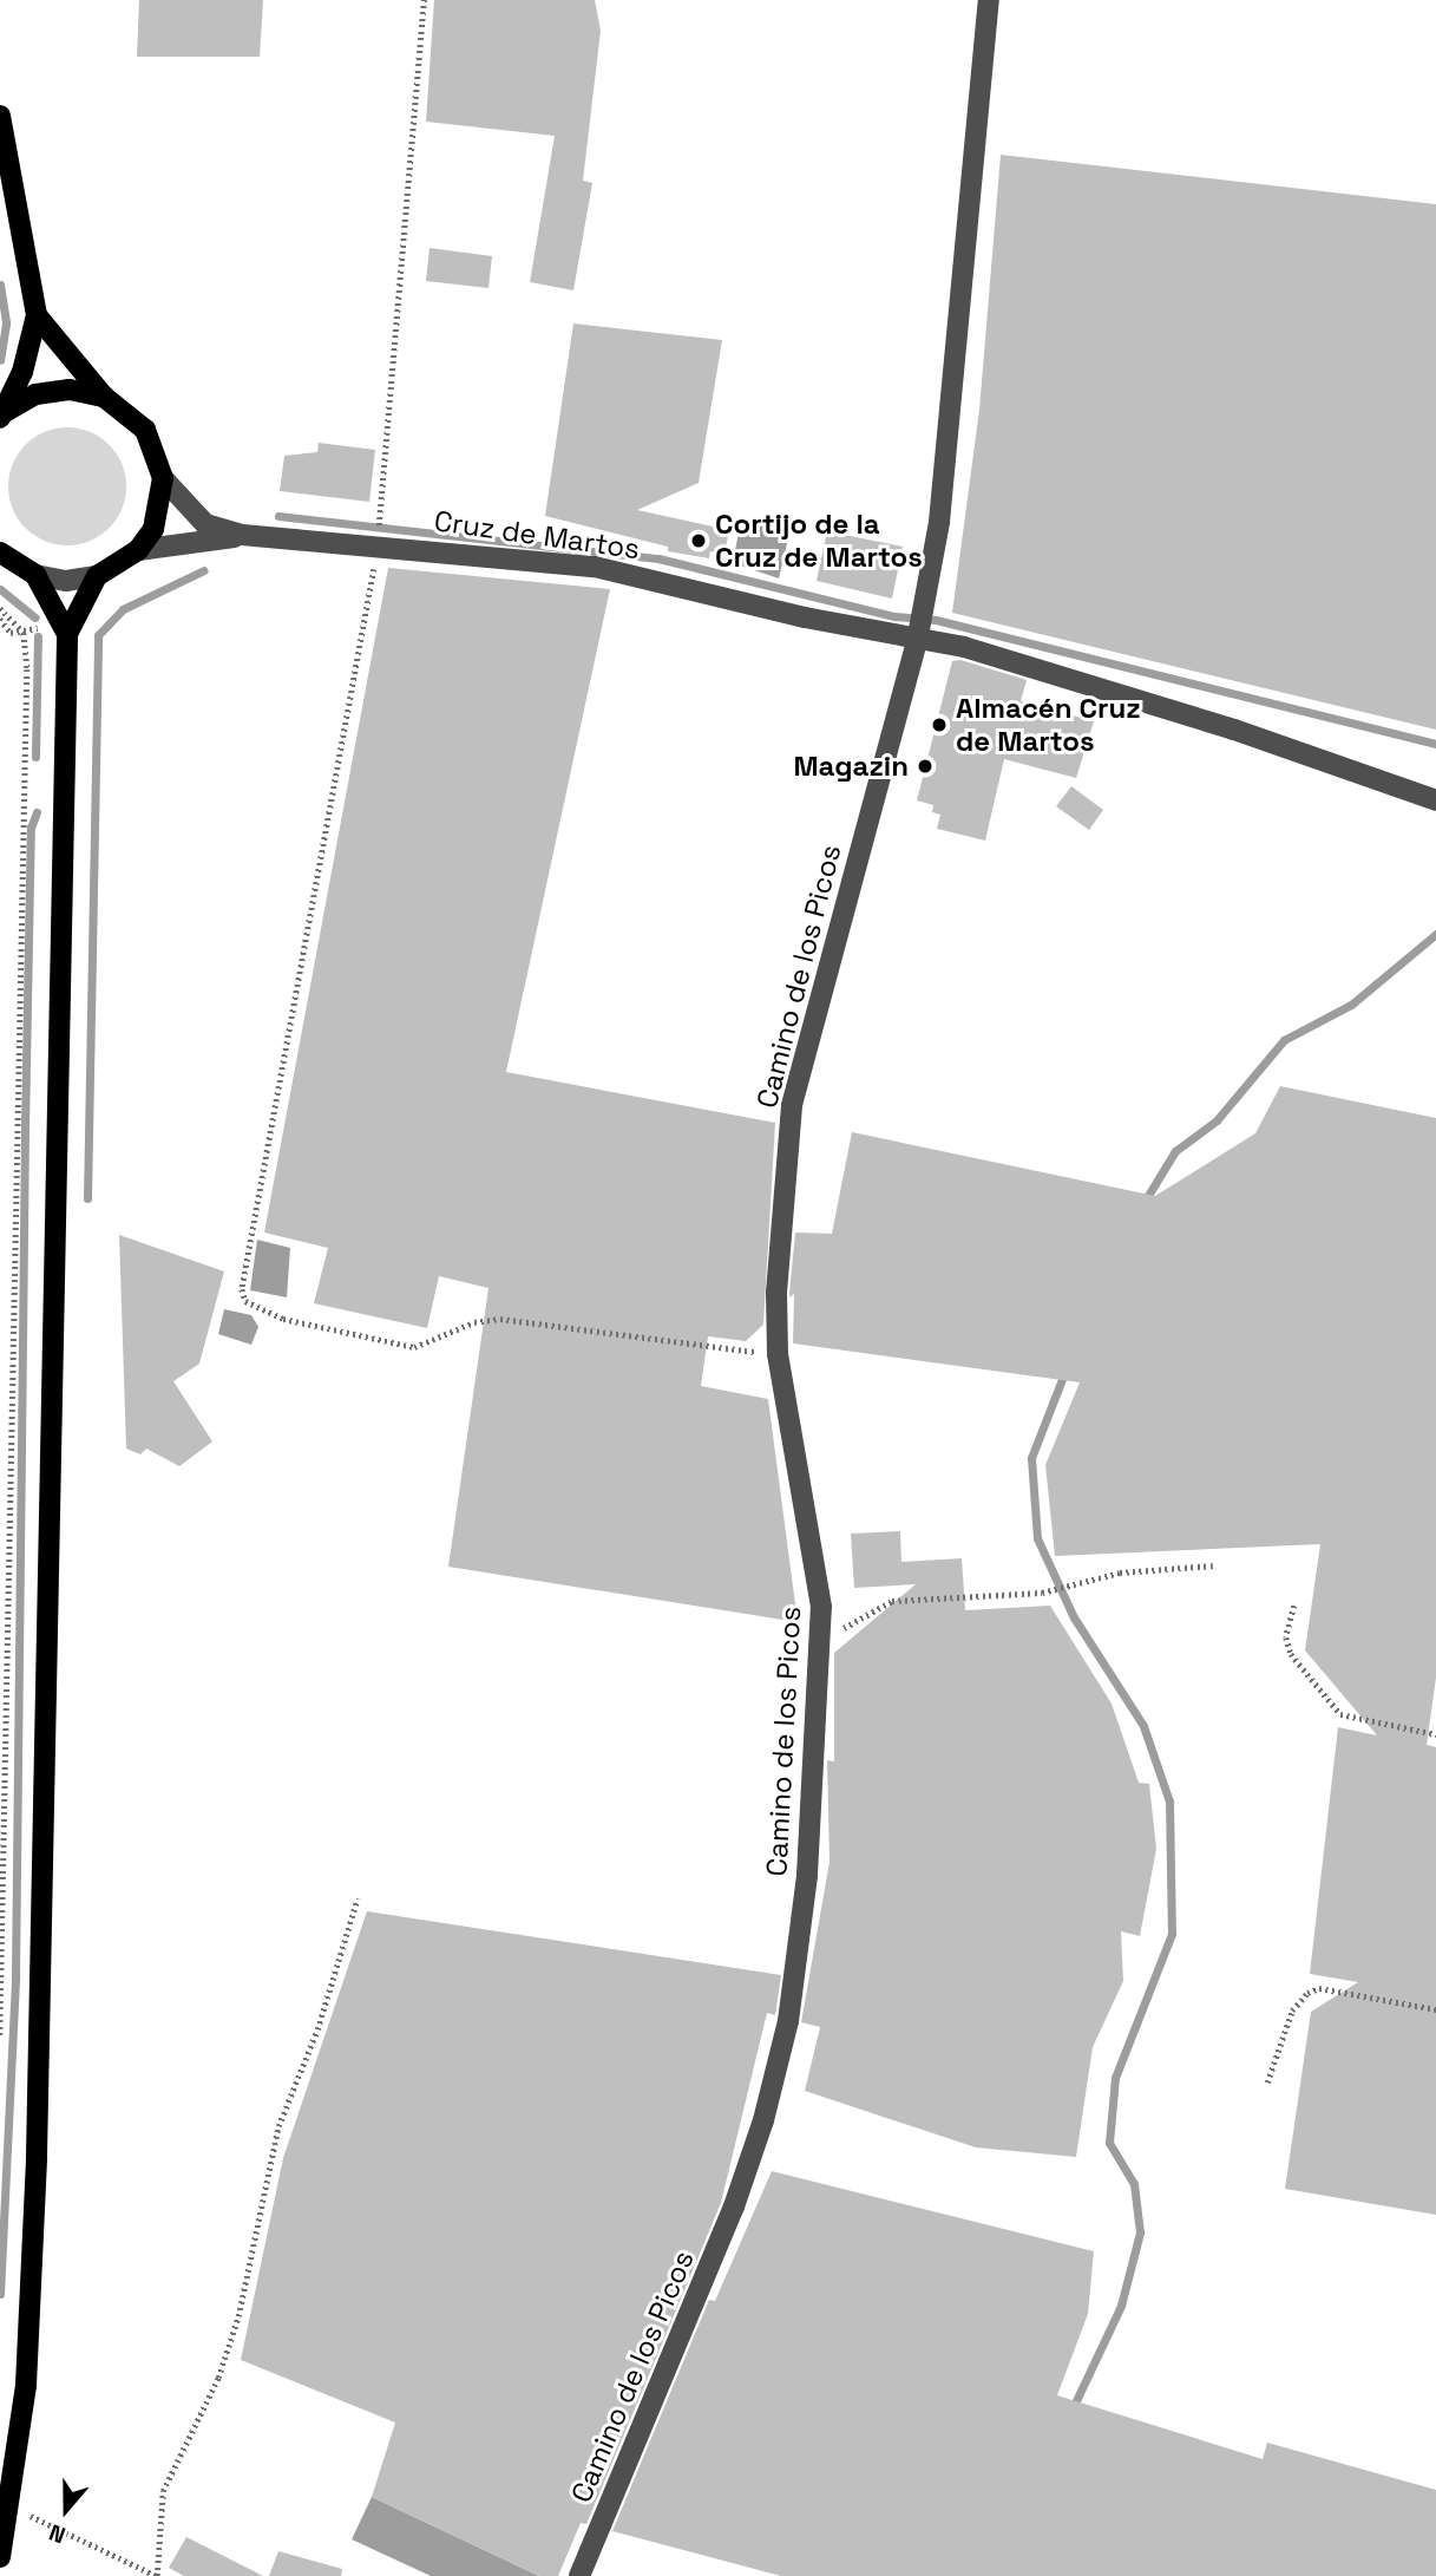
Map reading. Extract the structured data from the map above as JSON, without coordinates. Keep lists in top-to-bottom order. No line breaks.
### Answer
{"streets":{"street":["Cruz de Martos","Camino de los Picos"]},"crossings":[["Cruz de Martos","Camino de los Picos"]],"places":["Cortijo de la Cruz de Martos","Almacén Cruz de Martos","Magazin"],"north":"bottom"}
